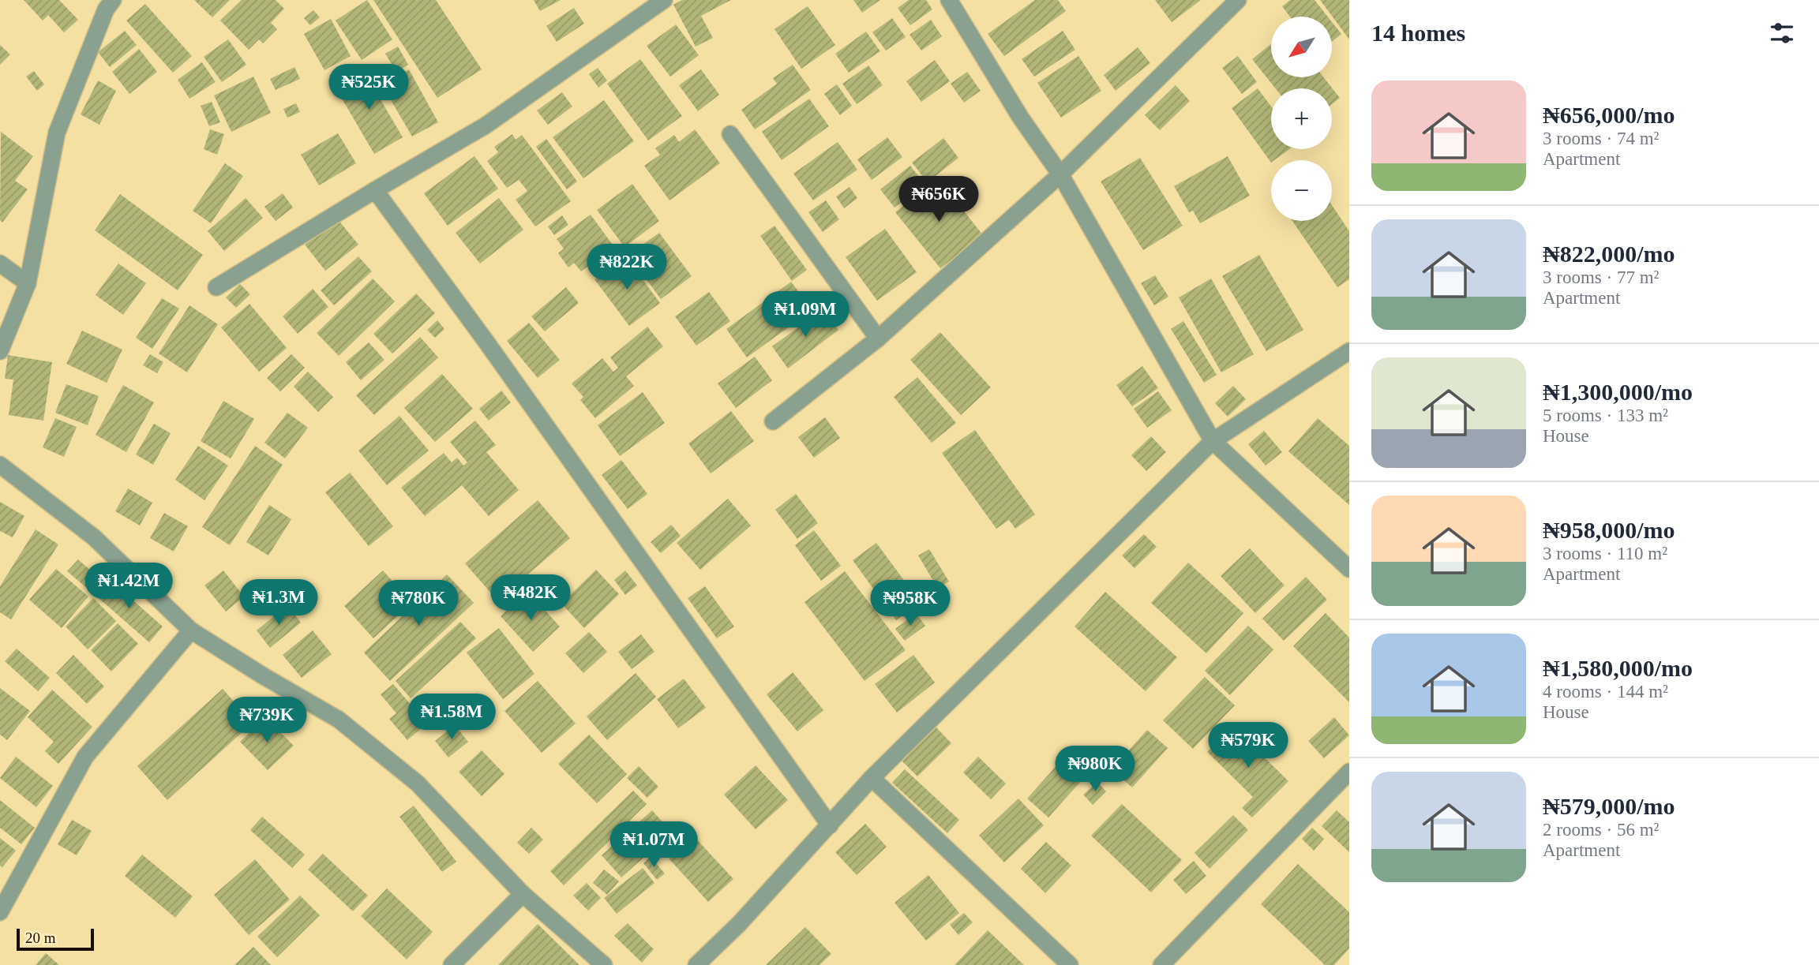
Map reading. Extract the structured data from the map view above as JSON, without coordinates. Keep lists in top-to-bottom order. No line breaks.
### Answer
{"scale_bar":"20 m","north":"bottom left","page":{"heading":"14 homes","map_buttons":["+","−"],"price":["₦525K","₦656K","₦822K","₦1.09M","₦1.42M","₦482K","₦1.3M","₦780K","₦958K","₦1.58M","₦739K","₦579K","₦980K","₦1.07M"],"list":[{"name":"₦656,000/mo","note":"3 rooms · 74 m² · Apartment"},{"name":"₦822,000/mo","note":"3 rooms · 77 m² · Apartment"},{"name":"₦1,300,000/mo","note":"5 rooms · 133 m² · House"},{"name":"₦958,000/mo","note":"3 rooms · 110 m² · Apartment"},{"name":"₦1,580,000/mo","note":"4 rooms · 144 m² · House"},{"name":"₦579,000/mo","note":"2 rooms · 56 m² · Apartment"}],"scale":"20 m"}}
